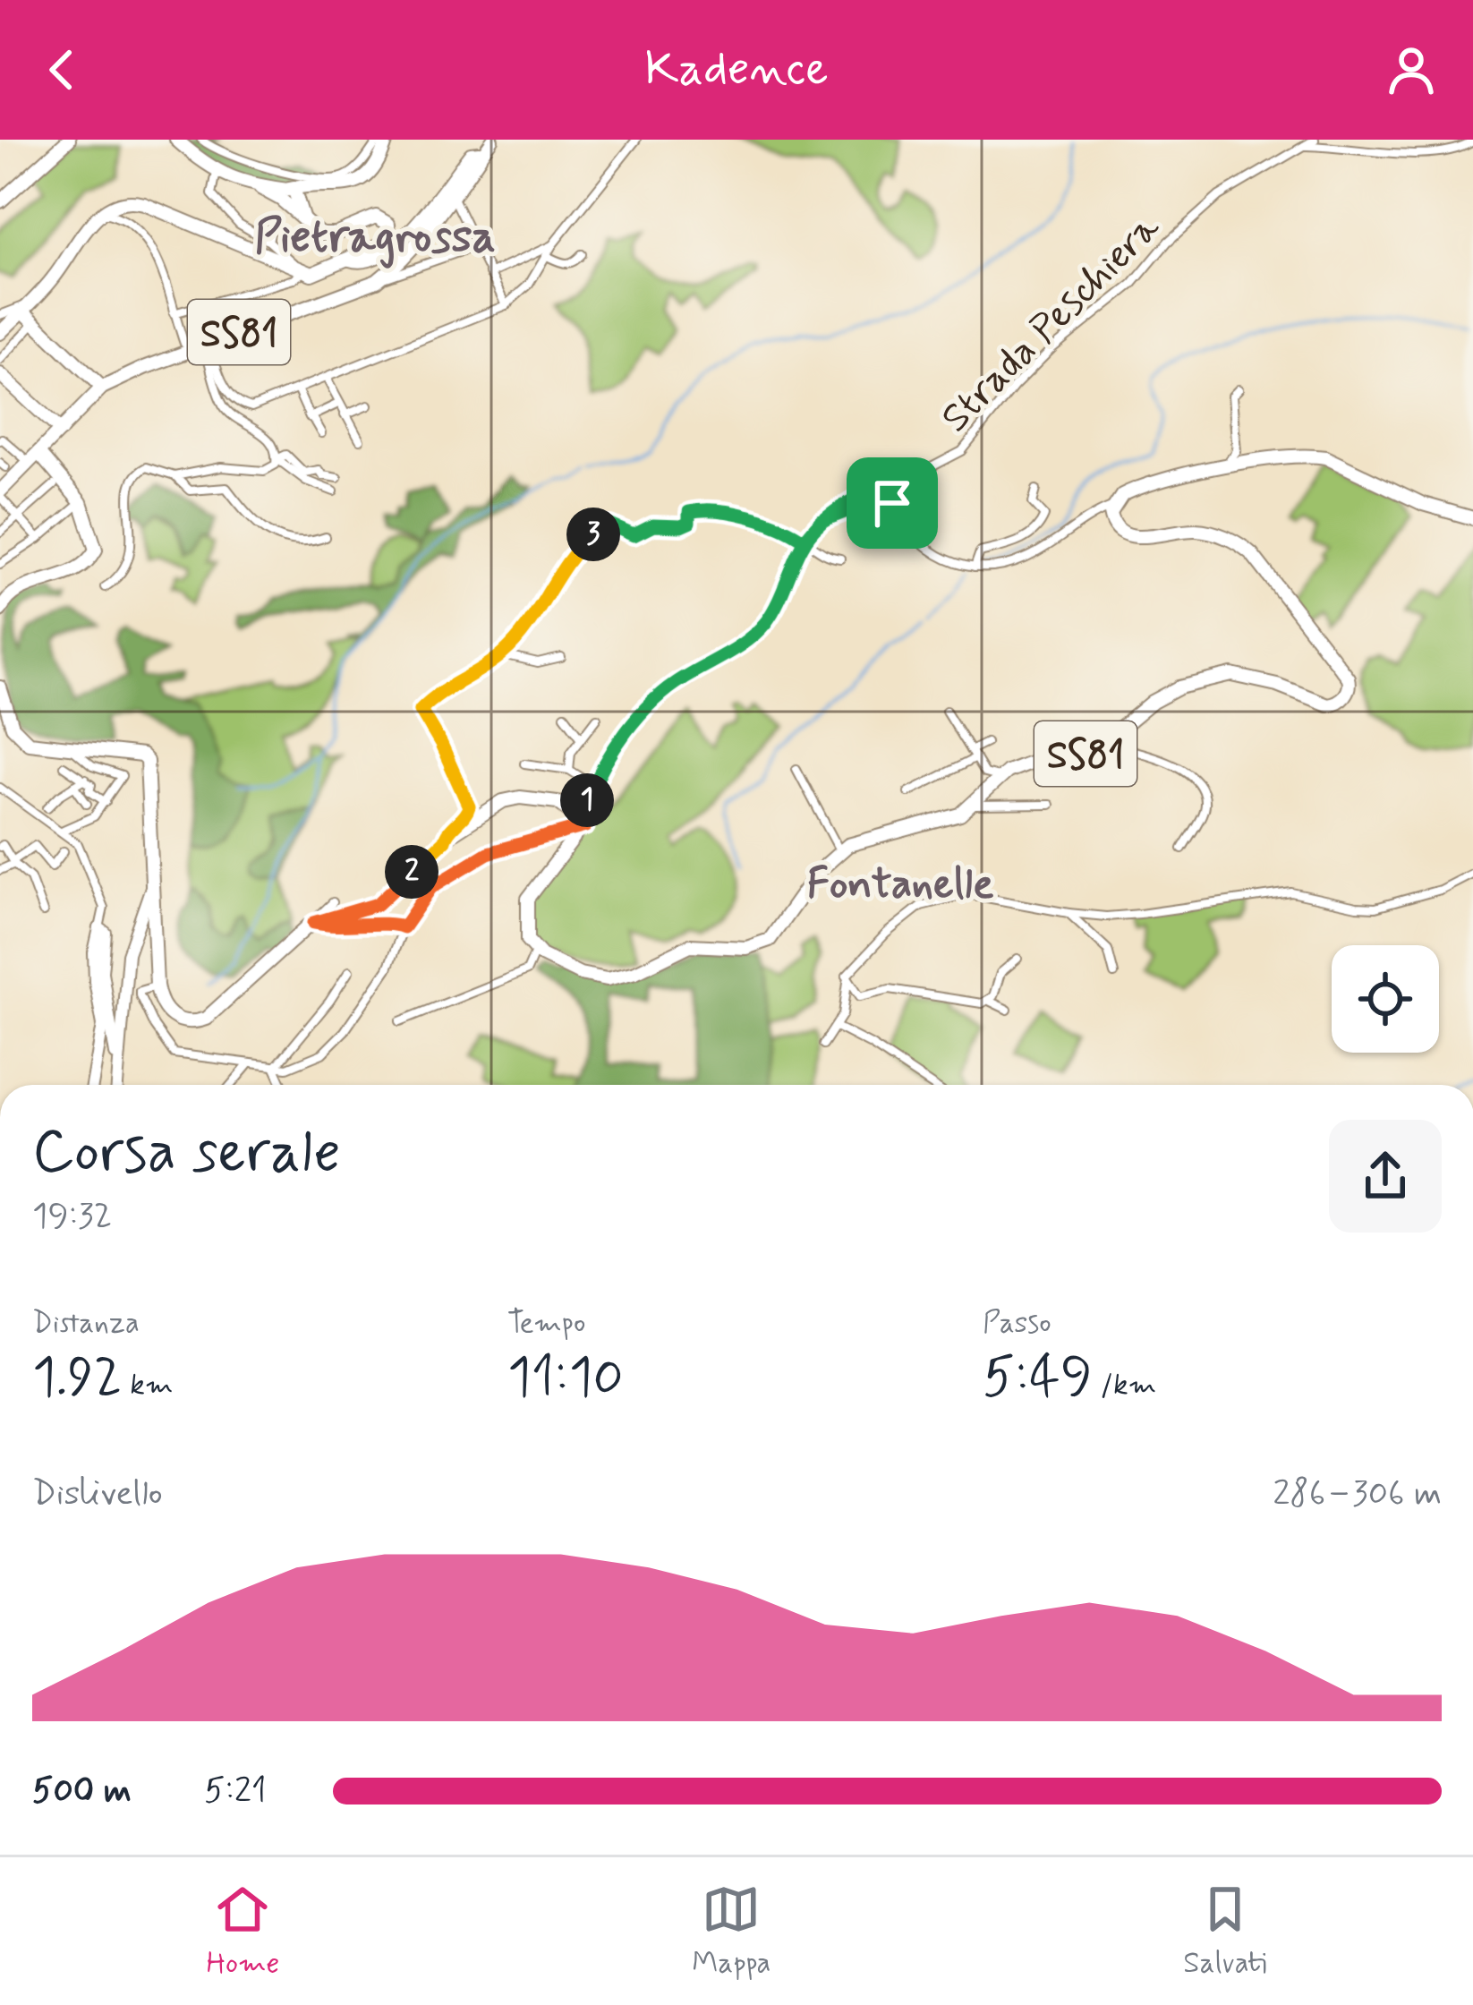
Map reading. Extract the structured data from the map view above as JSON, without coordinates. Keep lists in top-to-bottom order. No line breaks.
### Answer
{"streets":{"main road":["SS81"],"street":["Strada Peschiera"]},"districts":["Pietragrossa","Fontanelle"],"page":{"header":"Kadence","pins":["3","1","2"],"heading":["Corsa serale","19:32"],"stats":[["Distanza","1.92 km"],["Tempo","11:10"],["Passo","5:49 /km"]],"chart":["Dislivello","286–306 m"],"list":[{"name":"500 m","note":"5:21"}],"tabs":["Home","Mappa","Salvati"]}}
